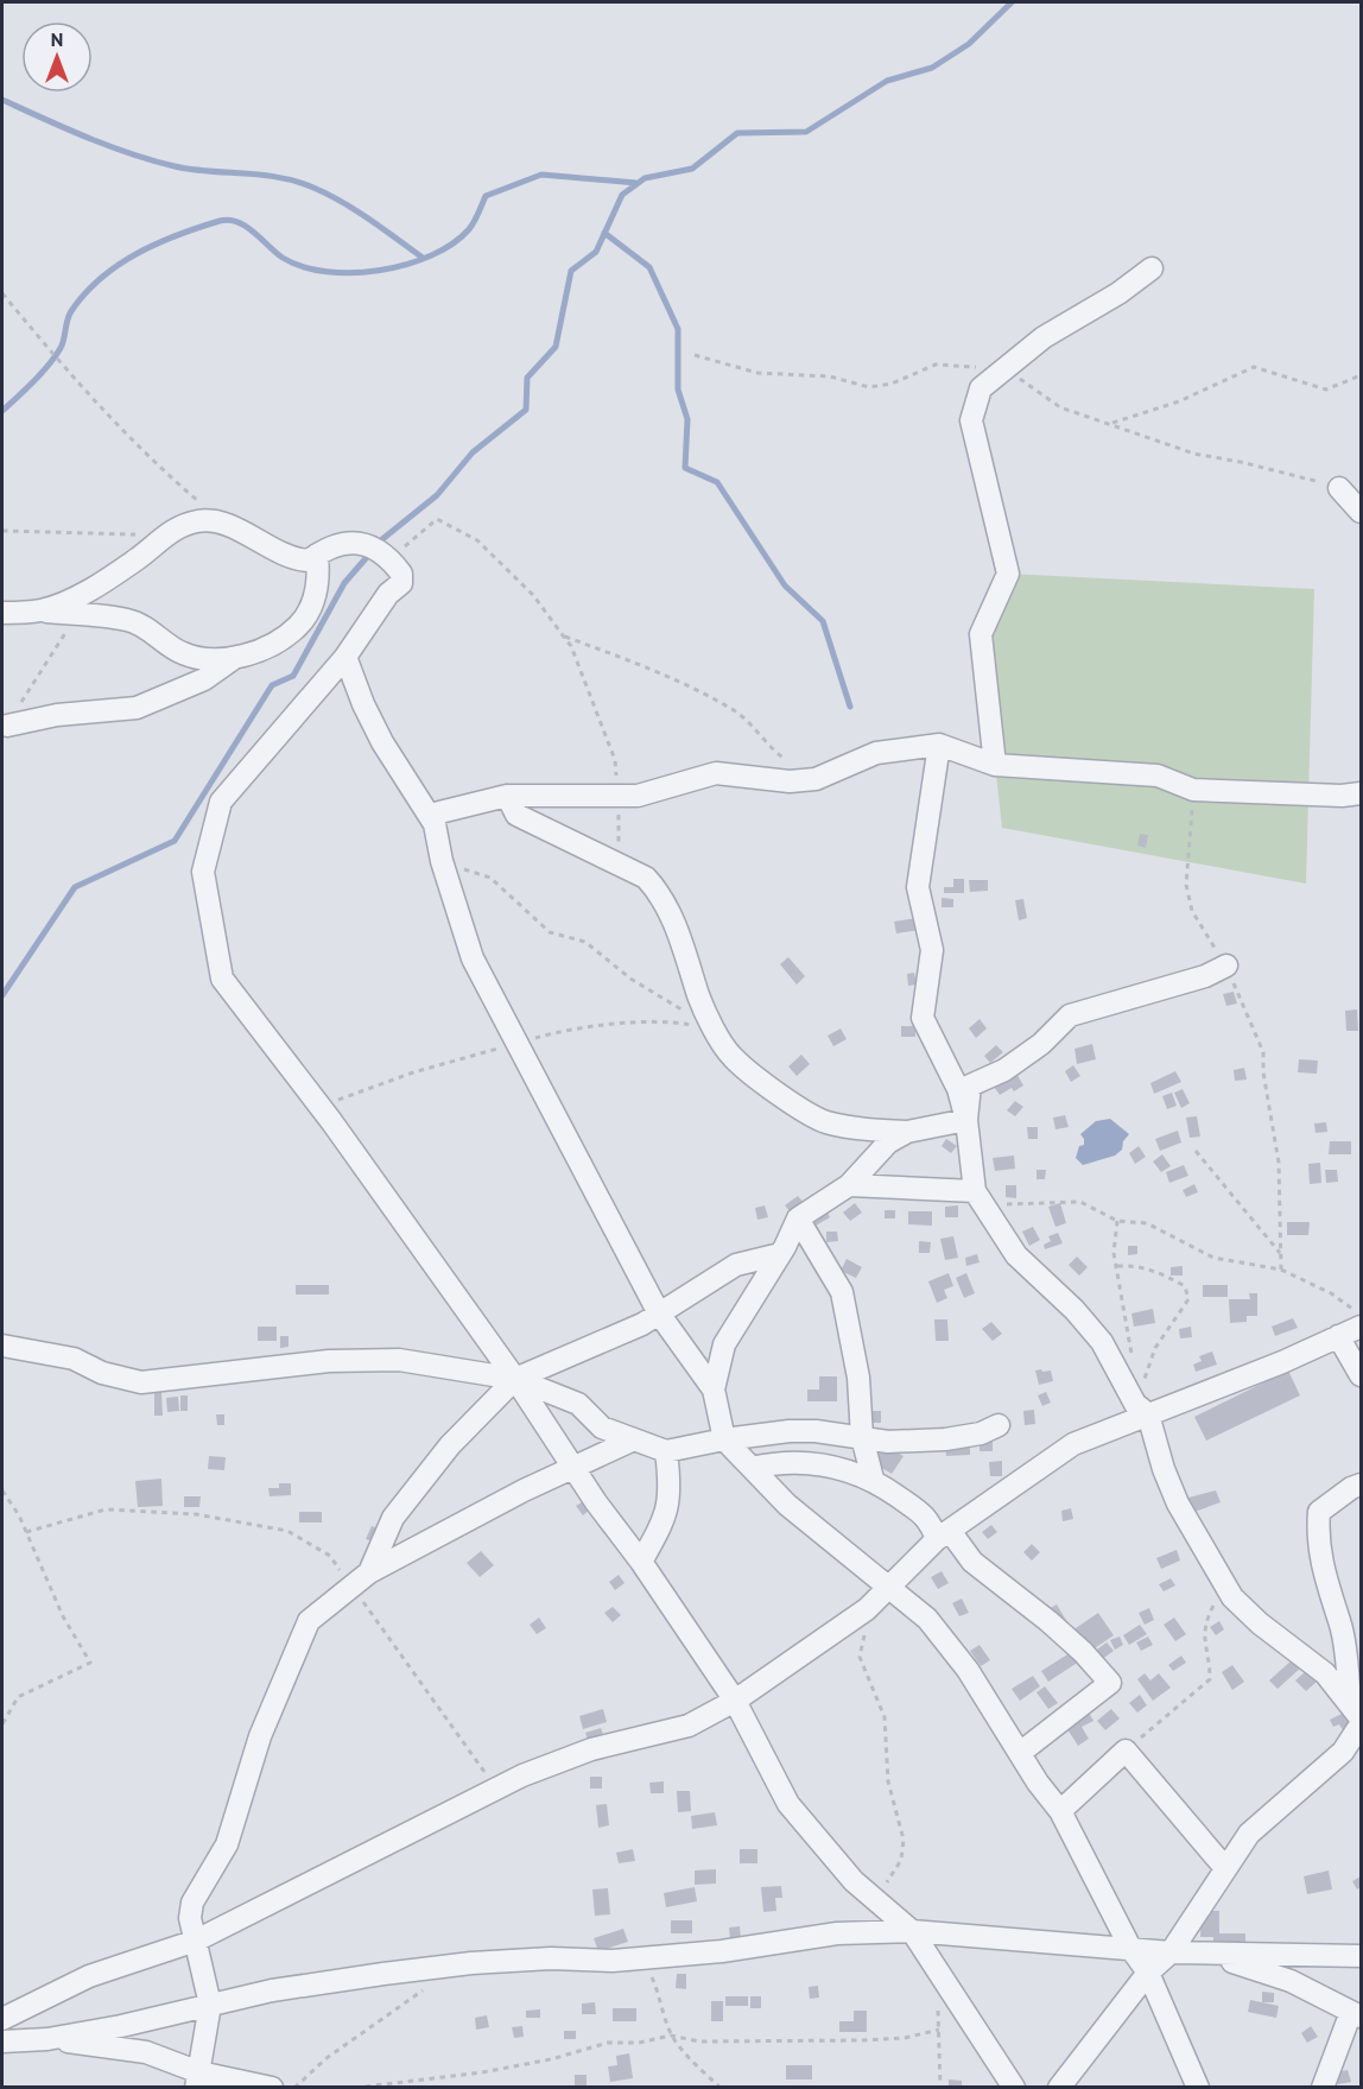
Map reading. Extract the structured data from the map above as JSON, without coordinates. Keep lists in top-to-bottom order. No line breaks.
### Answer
{"north":"top"}
